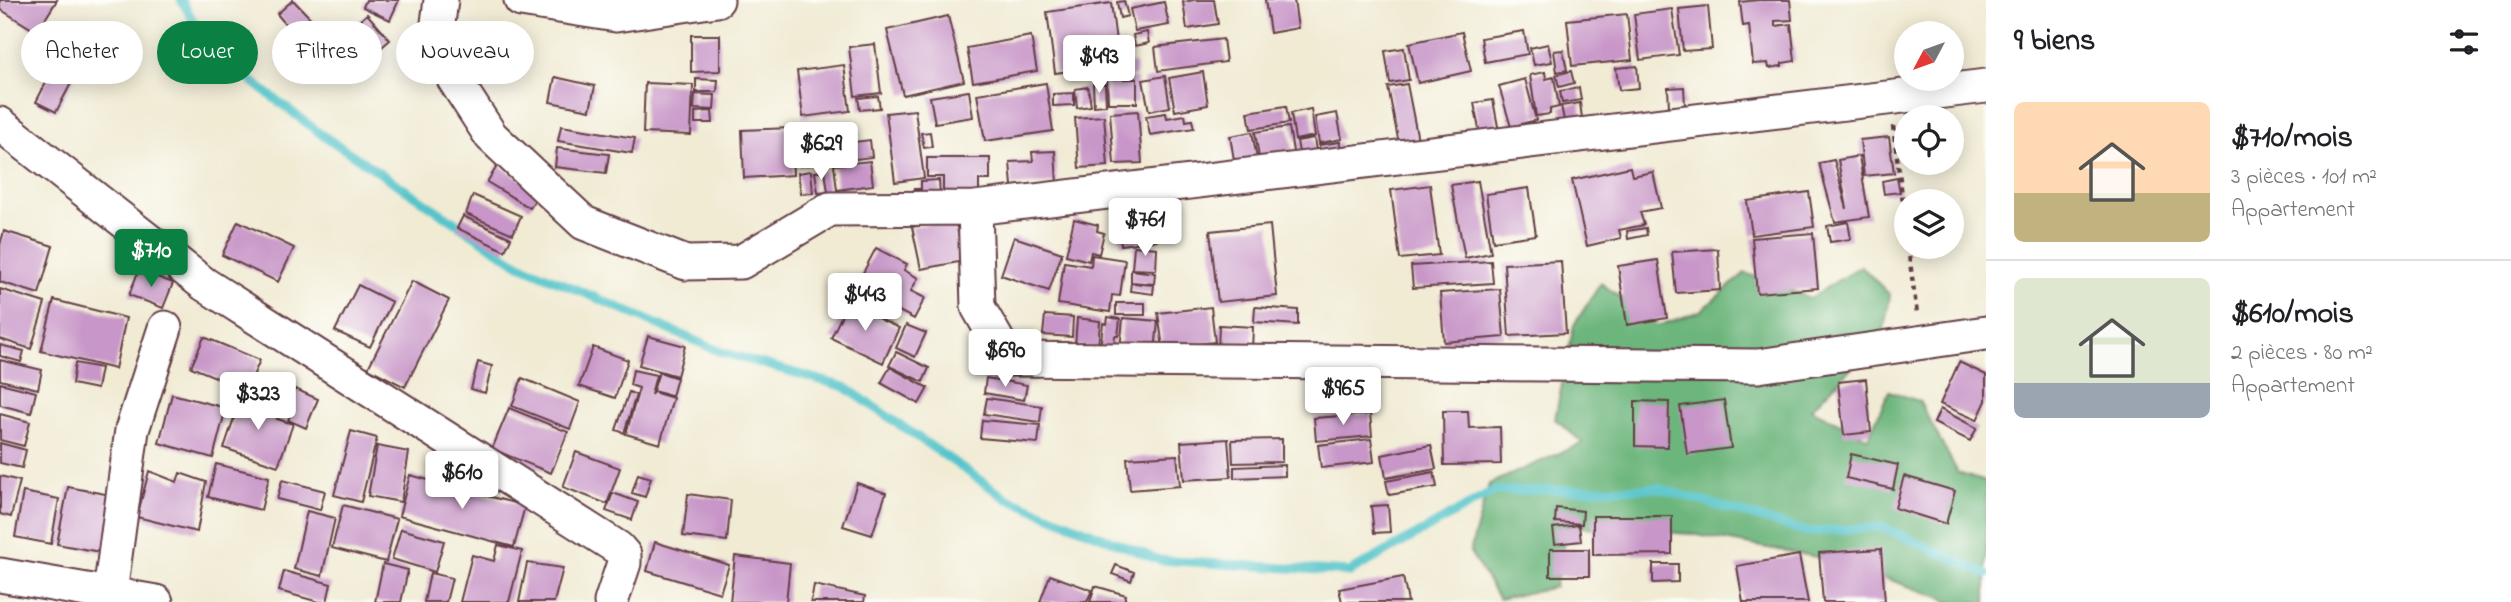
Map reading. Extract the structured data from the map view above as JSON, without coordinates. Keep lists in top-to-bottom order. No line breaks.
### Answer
{"north":"bottom left","page":{"heading":"9 biens","chip":["Acheter","Louer","Filtres","Nouveau"],"price":["$493","$629","$761","$710","$443","$690","$965","$323","$610"],"list":[{"name":"$710/mois","note":"3 pièces · 101 m² · Appartement"},{"name":"$610/mois","note":"2 pièces · 80 m² · Appartement"}]}}
